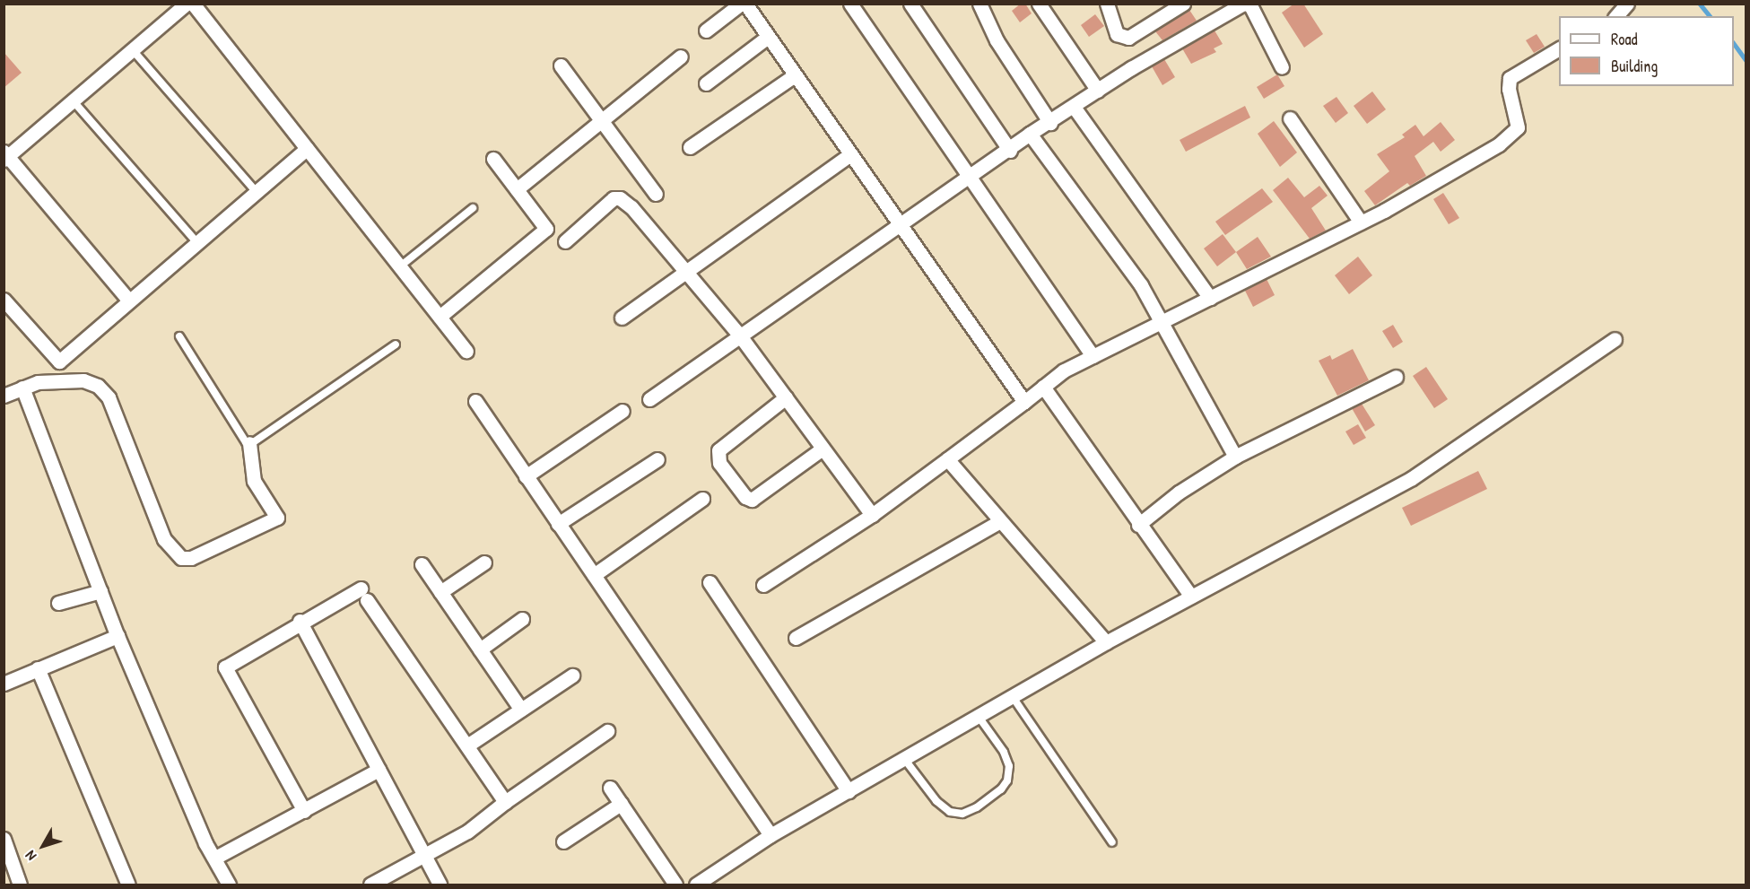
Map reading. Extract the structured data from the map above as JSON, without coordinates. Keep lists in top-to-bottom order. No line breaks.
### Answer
{"legend":["Road","Building"],"north":"bottom left"}
